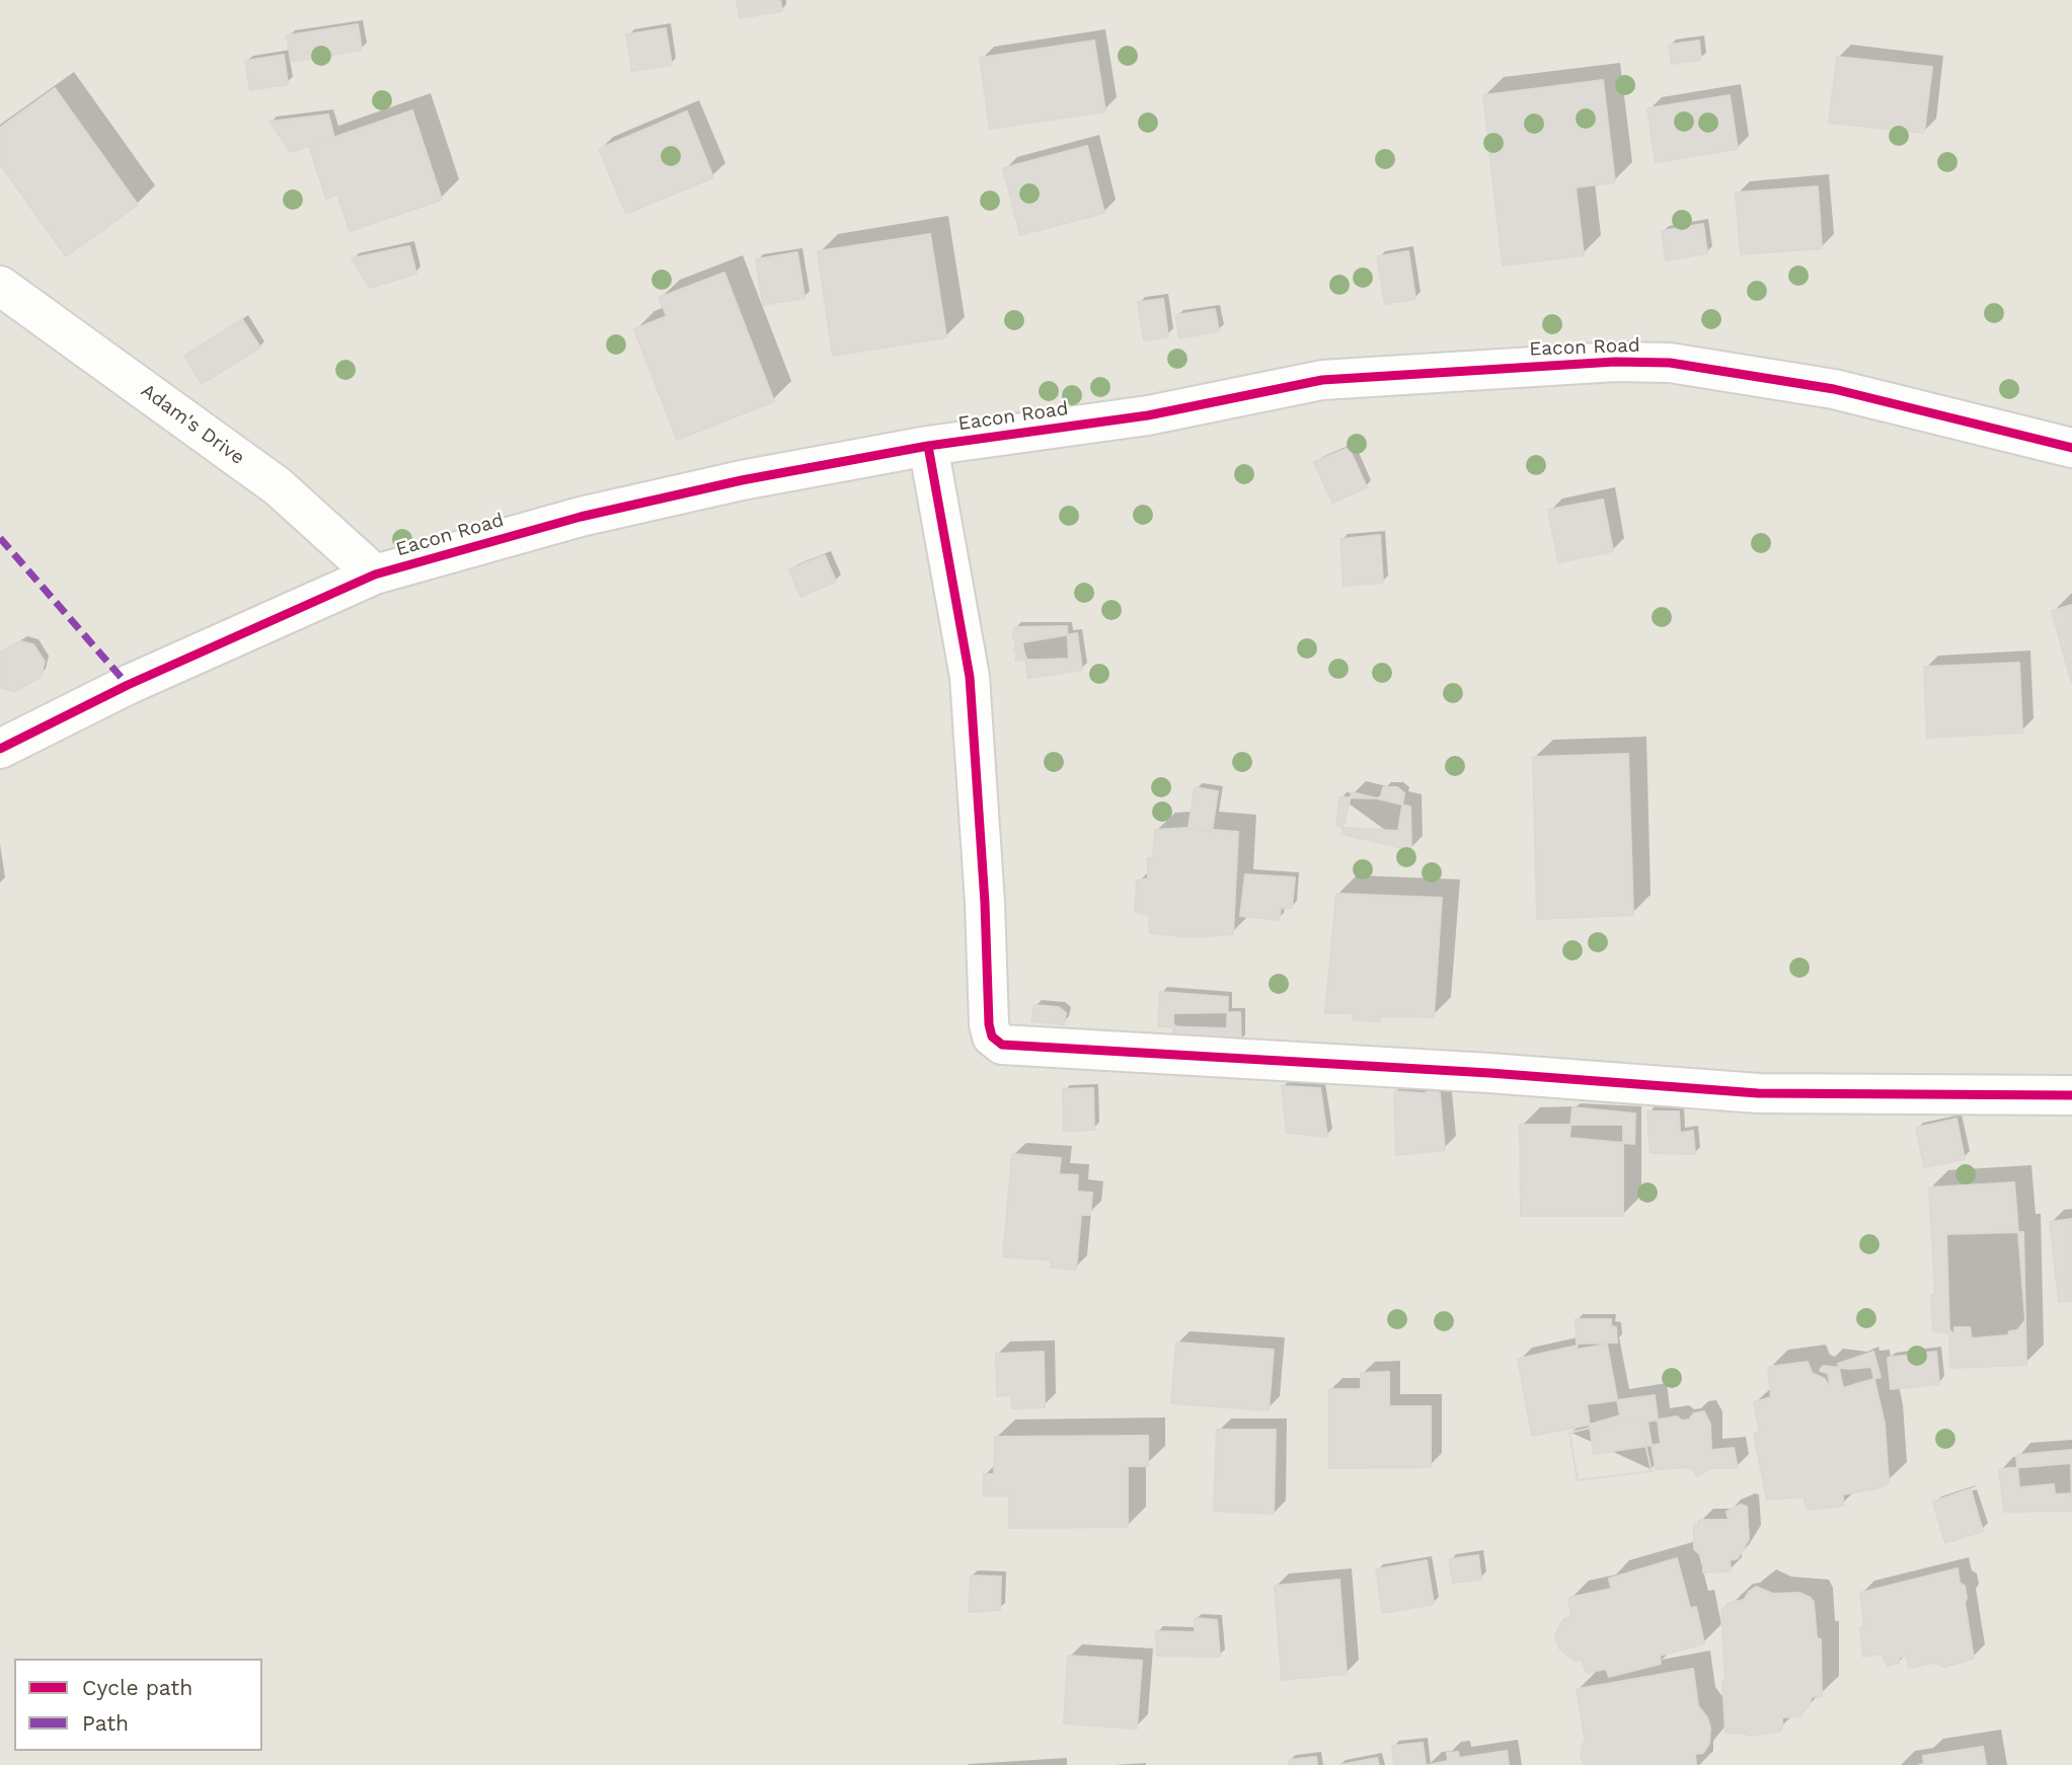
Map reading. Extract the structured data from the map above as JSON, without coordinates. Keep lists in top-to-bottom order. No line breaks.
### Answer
{"streets":{"street":["Eacon Road","Adam's Drive"]},"crossings":[["Eacon Road","Adam's Drive"]],"legend":["Cycle path","Path"]}
